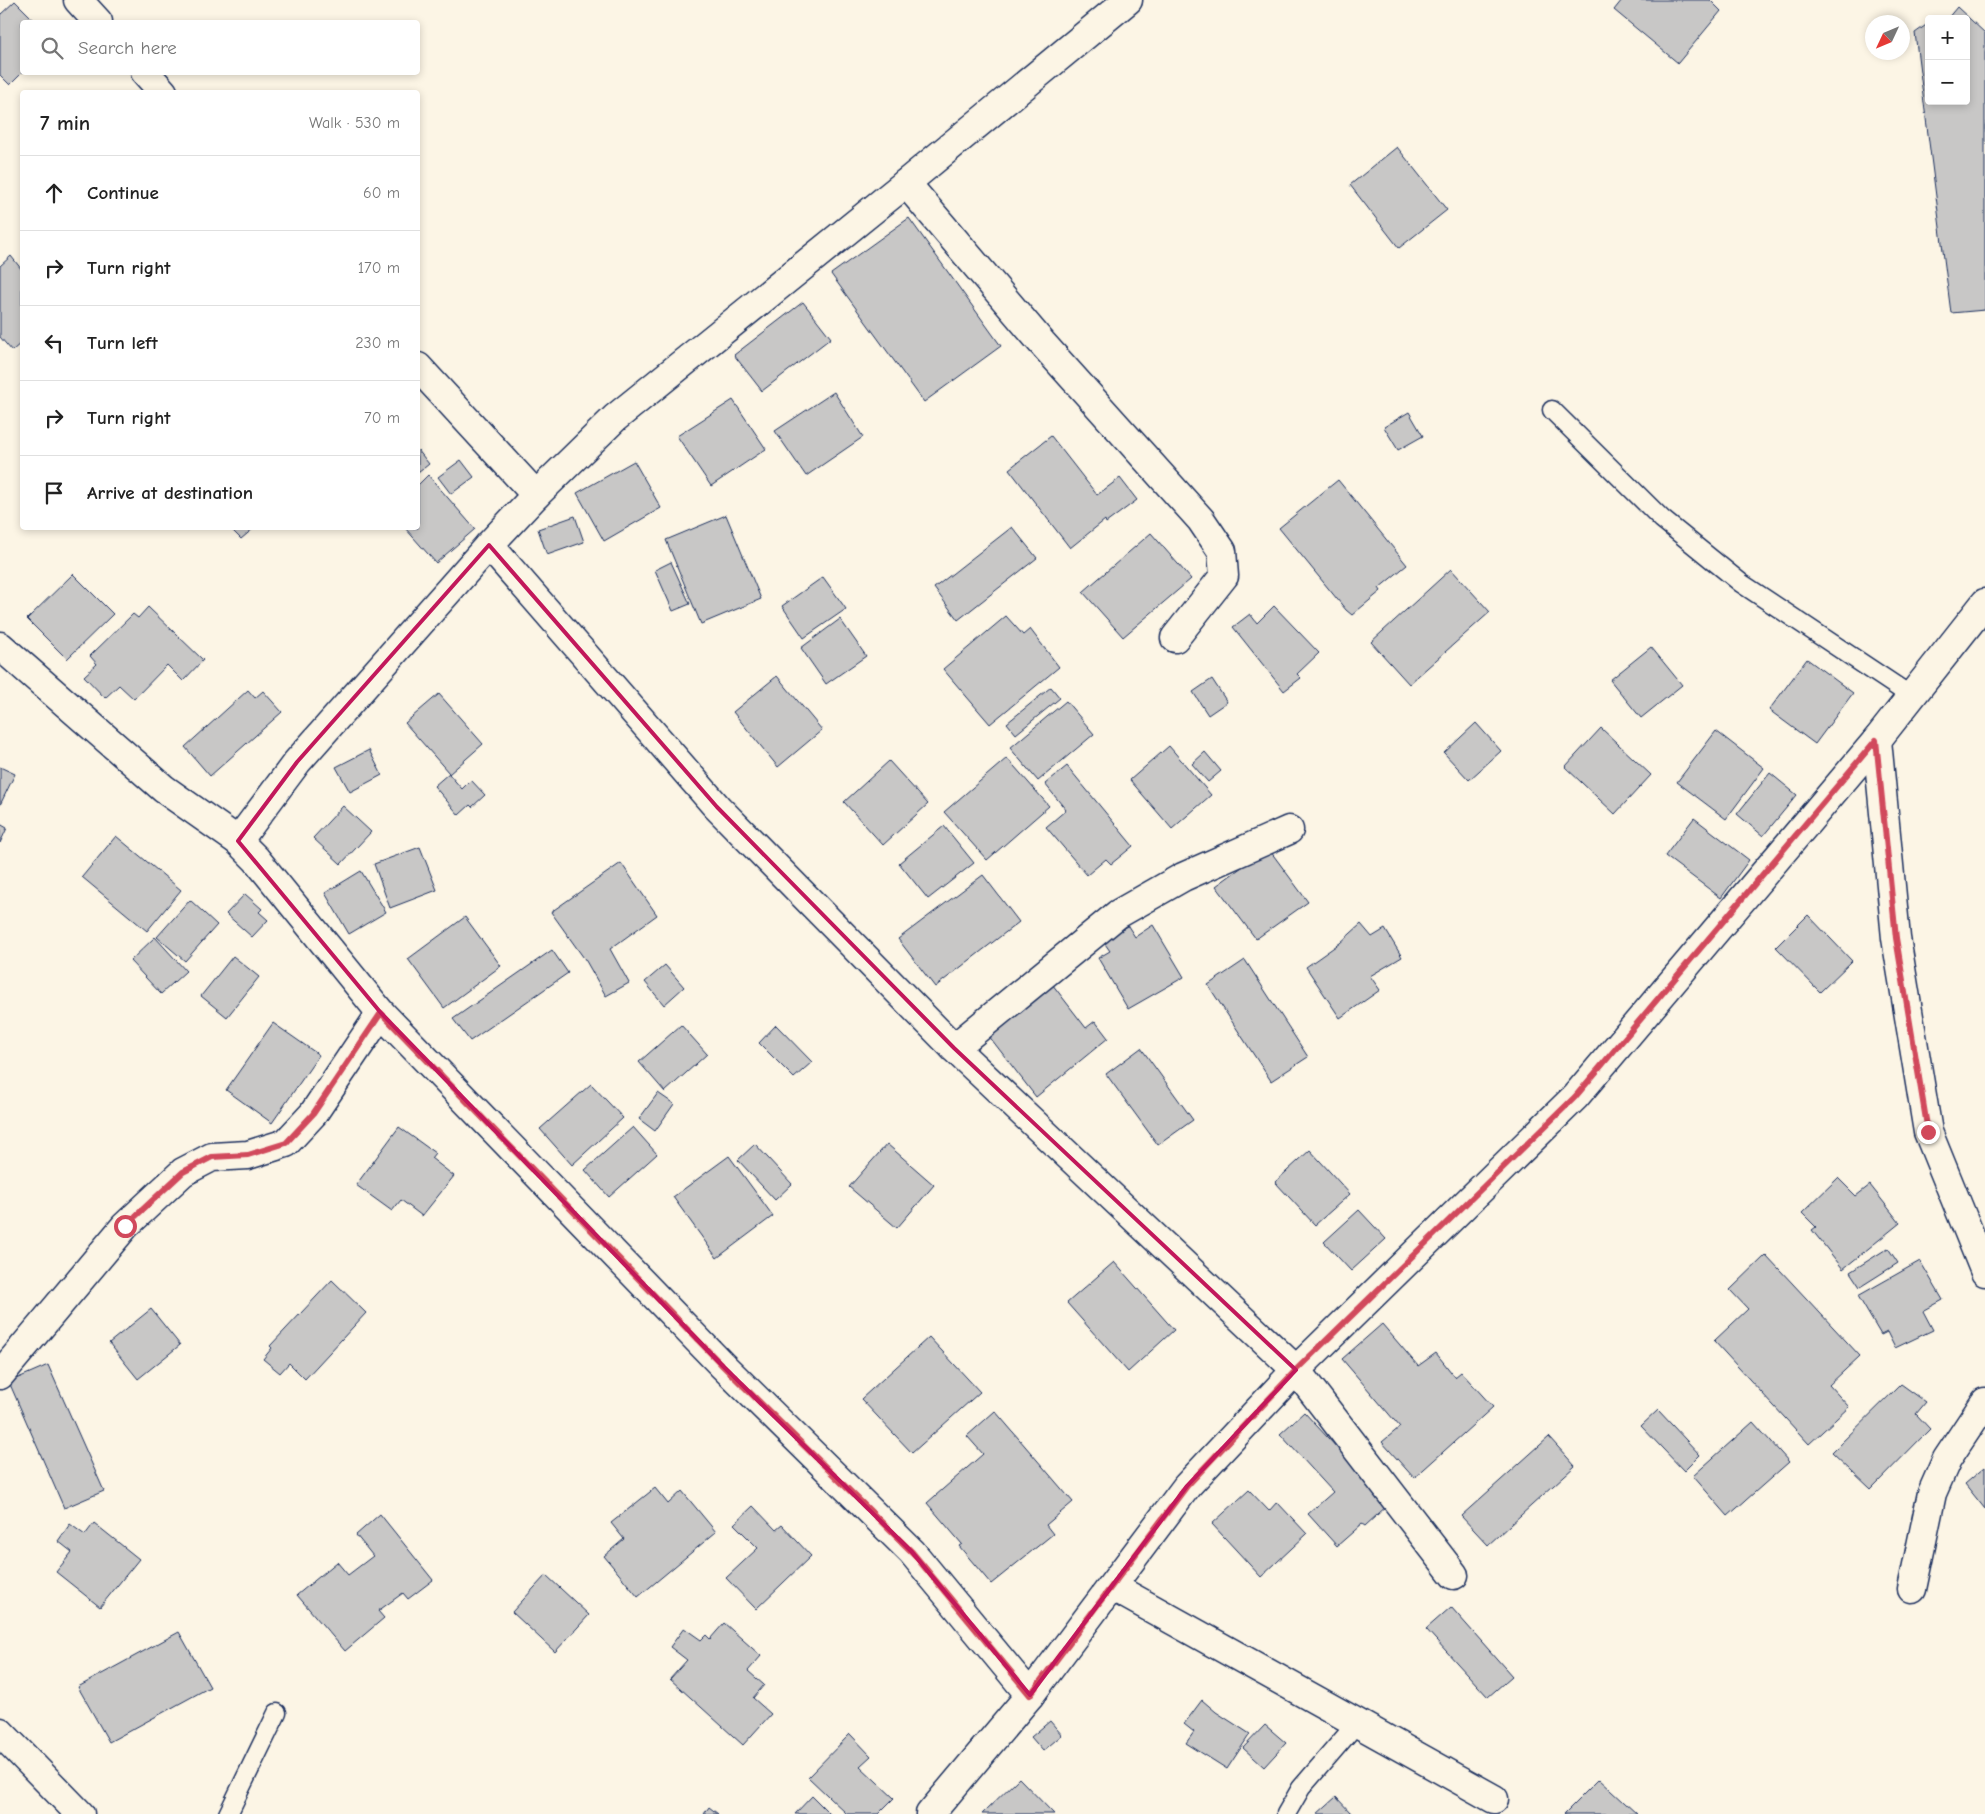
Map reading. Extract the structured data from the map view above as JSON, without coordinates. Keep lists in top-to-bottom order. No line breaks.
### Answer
{"north":"bottom left","page":{"map_buttons":["+","−"],"search":"Search here","heading":["7 min","Walk · 530 m"],"list":[["Continue","60 m"],["Turn right","170 m"],["Turn left","230 m"],["Turn right","70 m"],"Arrive at destination"]}}
